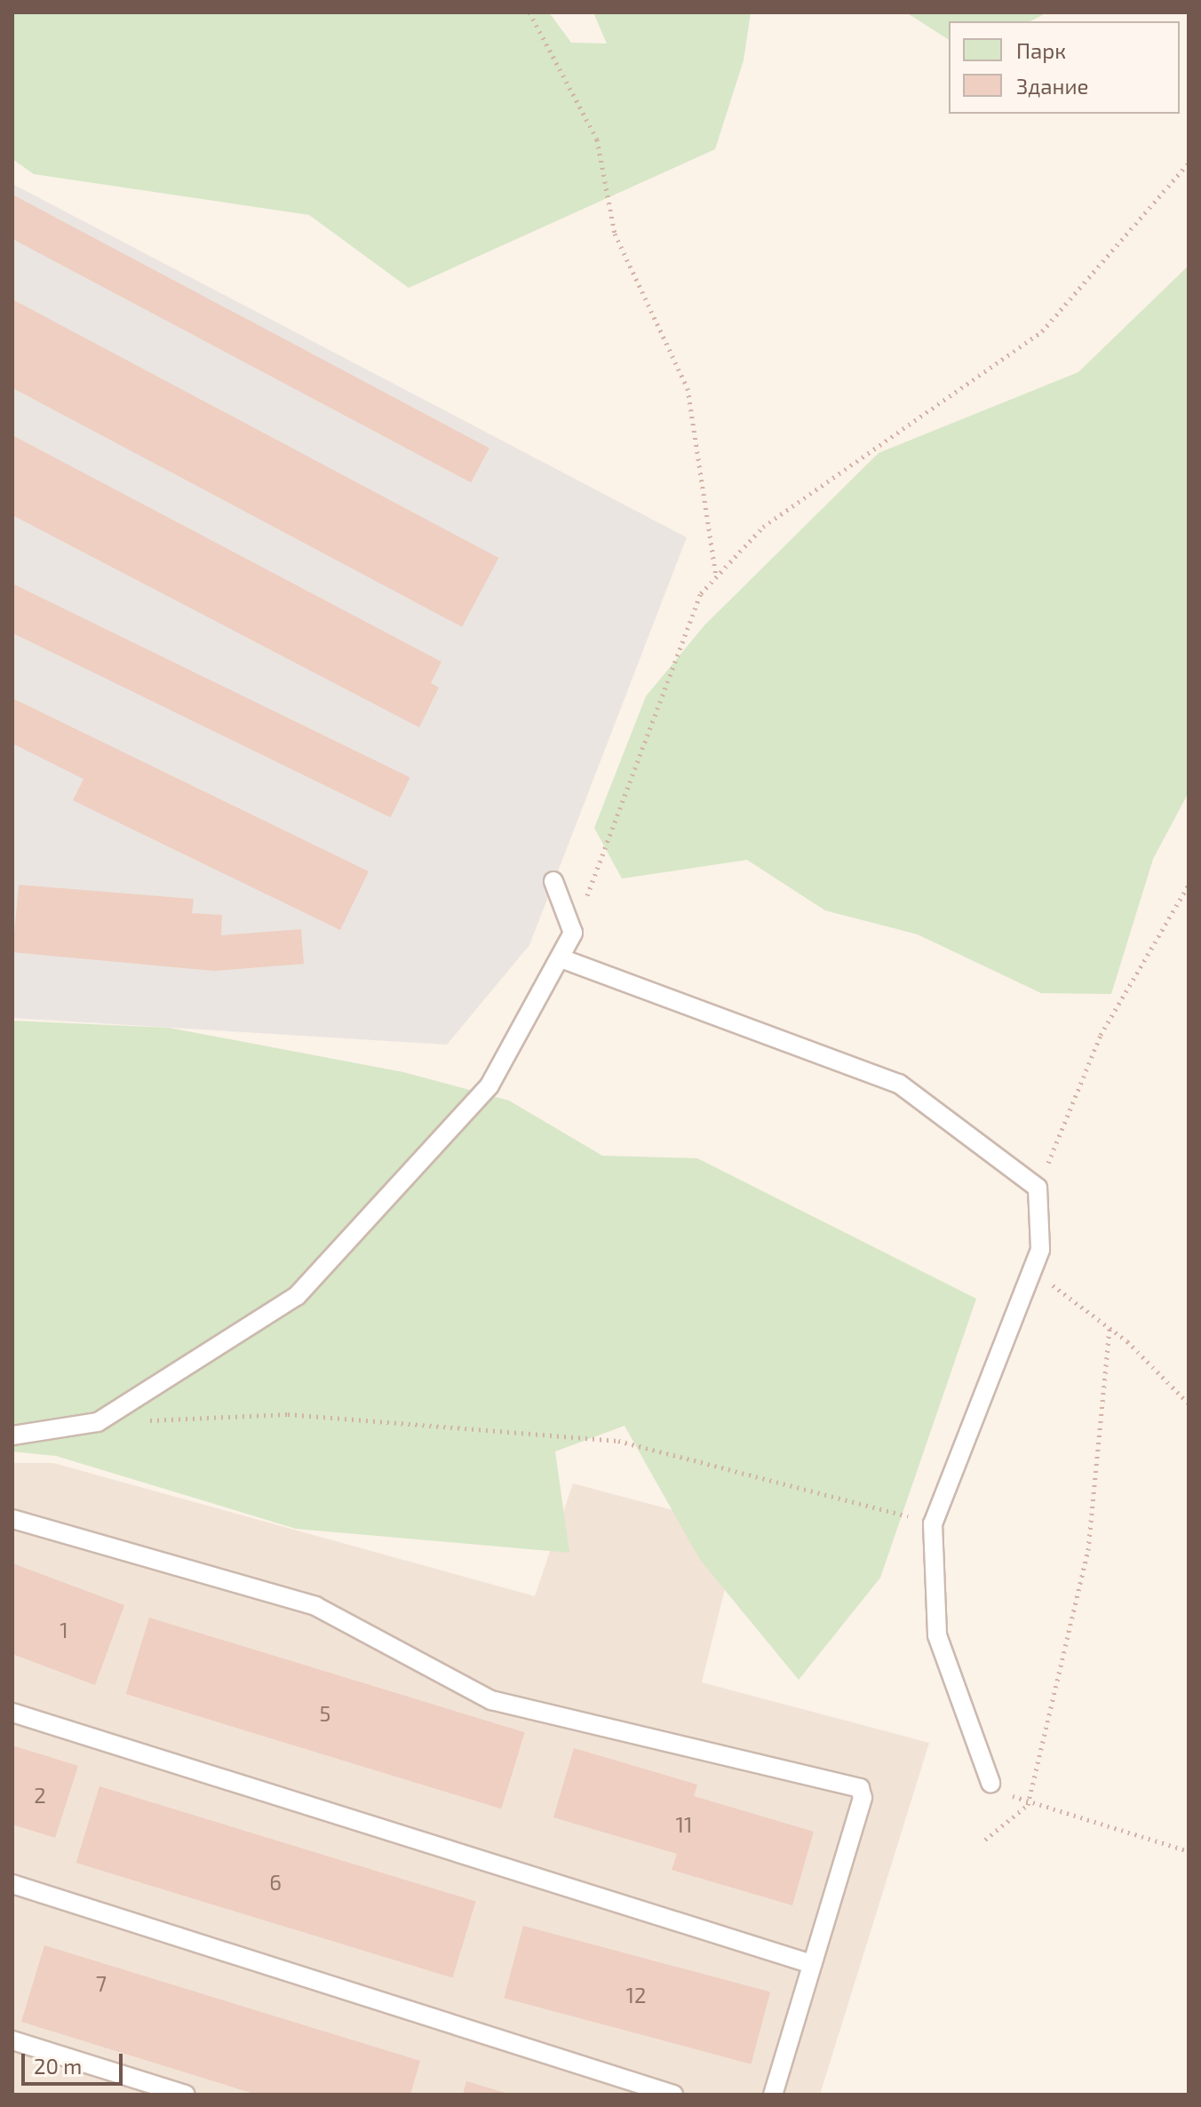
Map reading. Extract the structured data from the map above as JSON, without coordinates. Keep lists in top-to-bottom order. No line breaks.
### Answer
{"house_numbers":["1","5","2","11","6","7","12"],"legend":["Парк","Здание"],"scale_bar":"20 m"}
